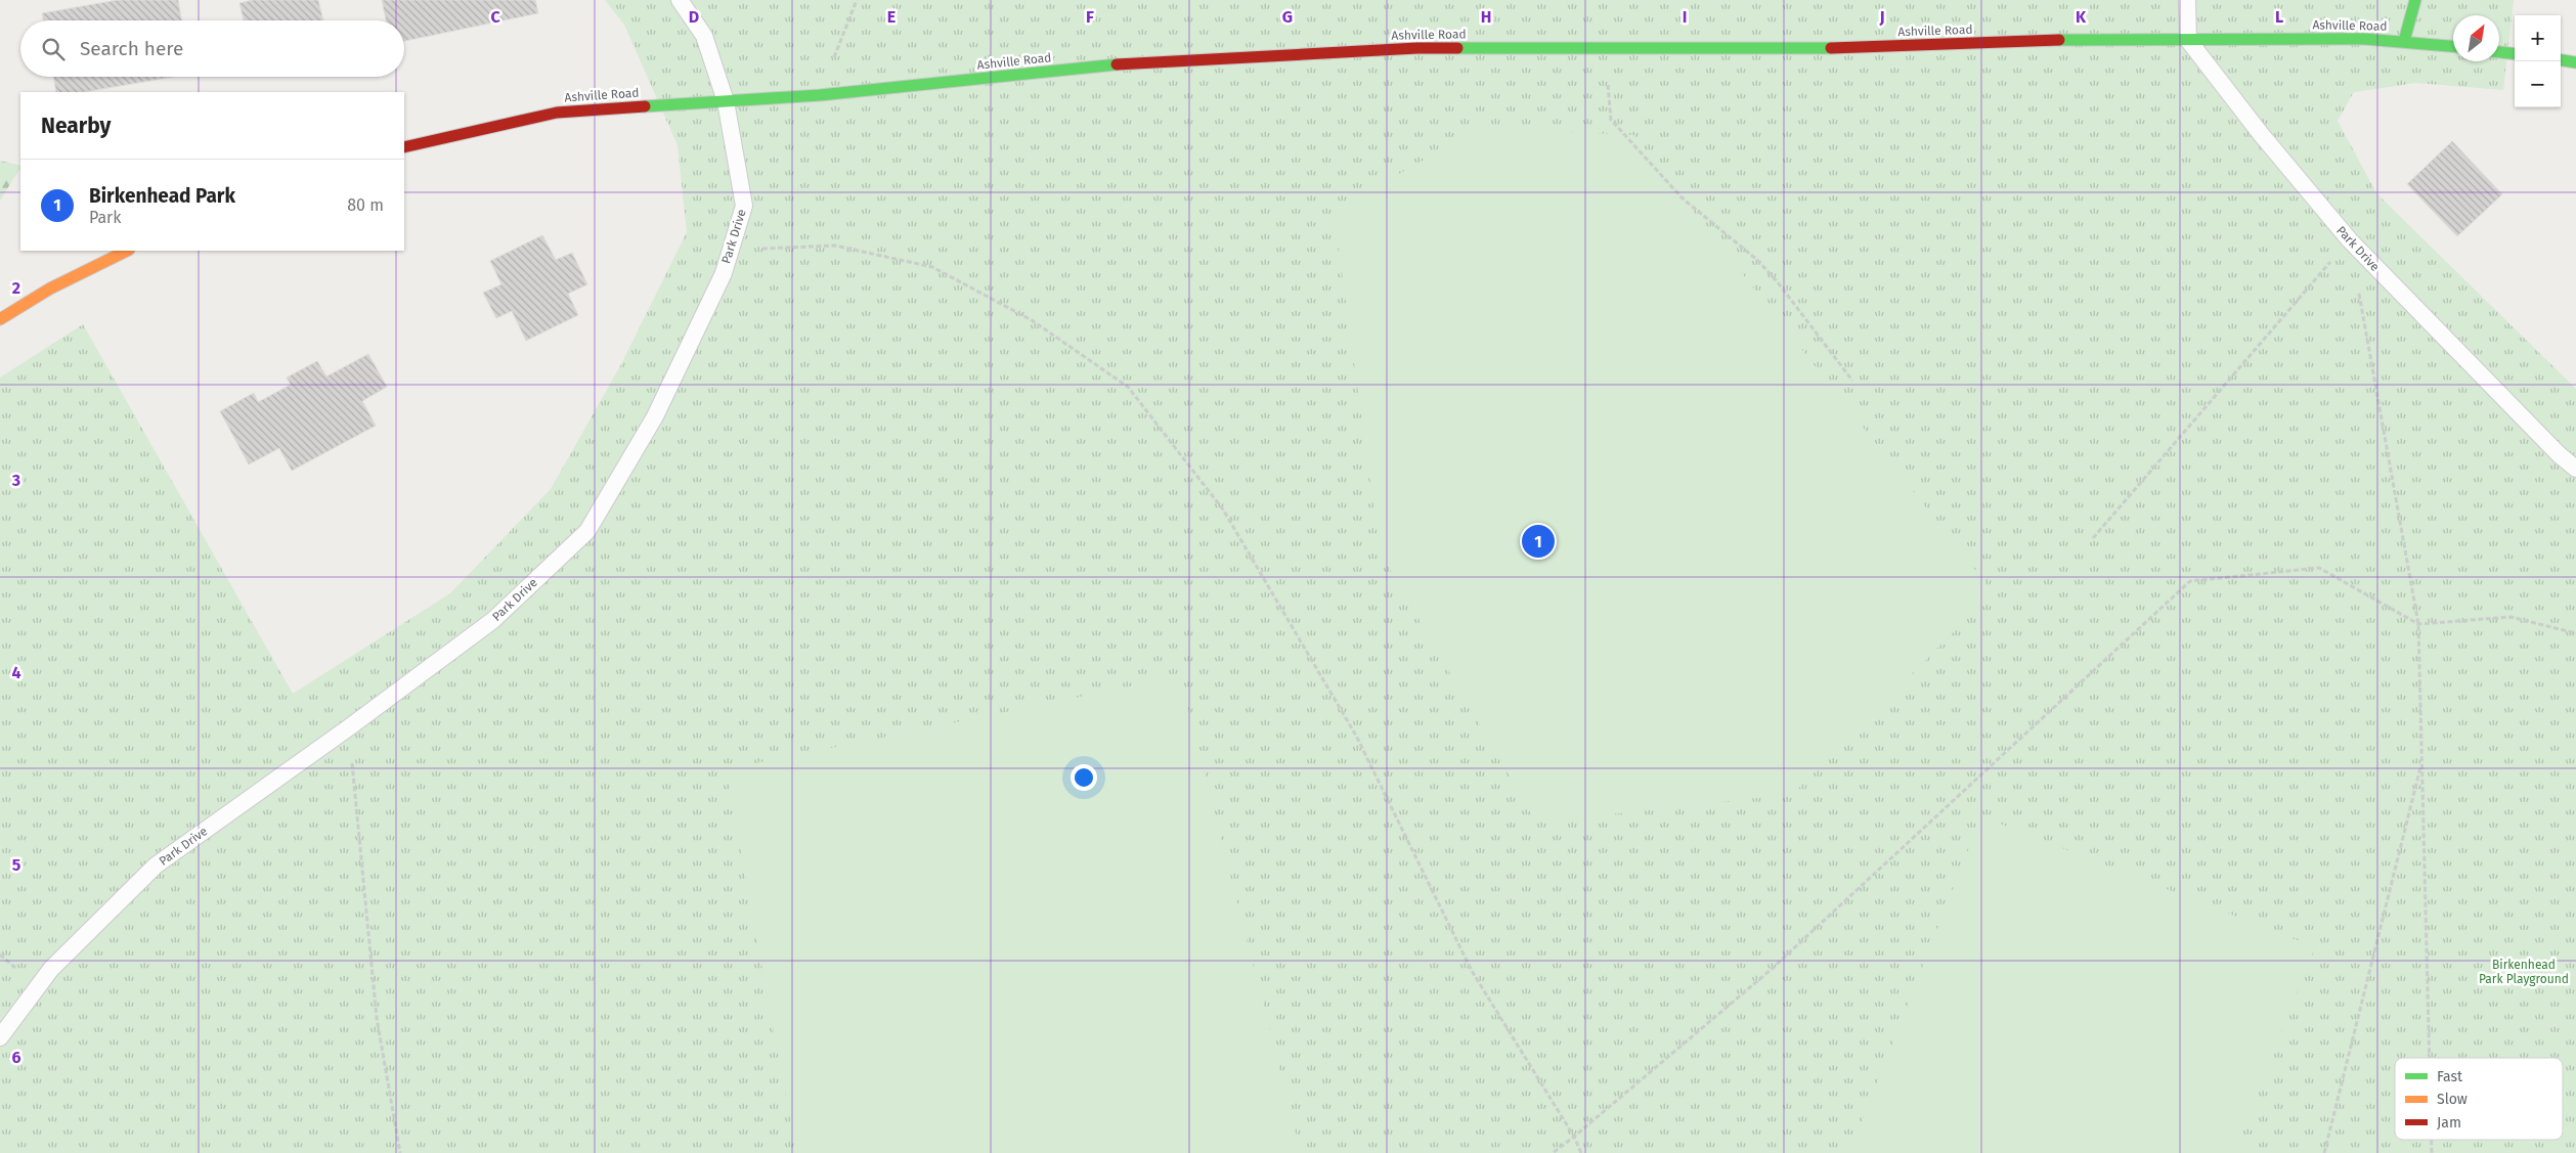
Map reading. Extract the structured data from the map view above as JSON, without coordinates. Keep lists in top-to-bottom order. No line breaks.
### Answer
{"streets":{"street":["Ashville Road"],"lane":["Park Drive"]},"crossings":[["Ashville Road","Park Drive"]],"parks":["Birkenhead Park Playground"],"legend":["Fast","Slow","Jam"],"north":"top right","page":{"map_buttons":["+","−"],"search":"Search here","heading":"Nearby","list":[{"mark":"1","name":"Birkenhead Park","note":"Park","value":"80 m"}],"pins":"1"},"grid":{"columns":["C","D","E","F","G","H","I","J","K","L"],"rows":["2","3","4","5","6"]}}
